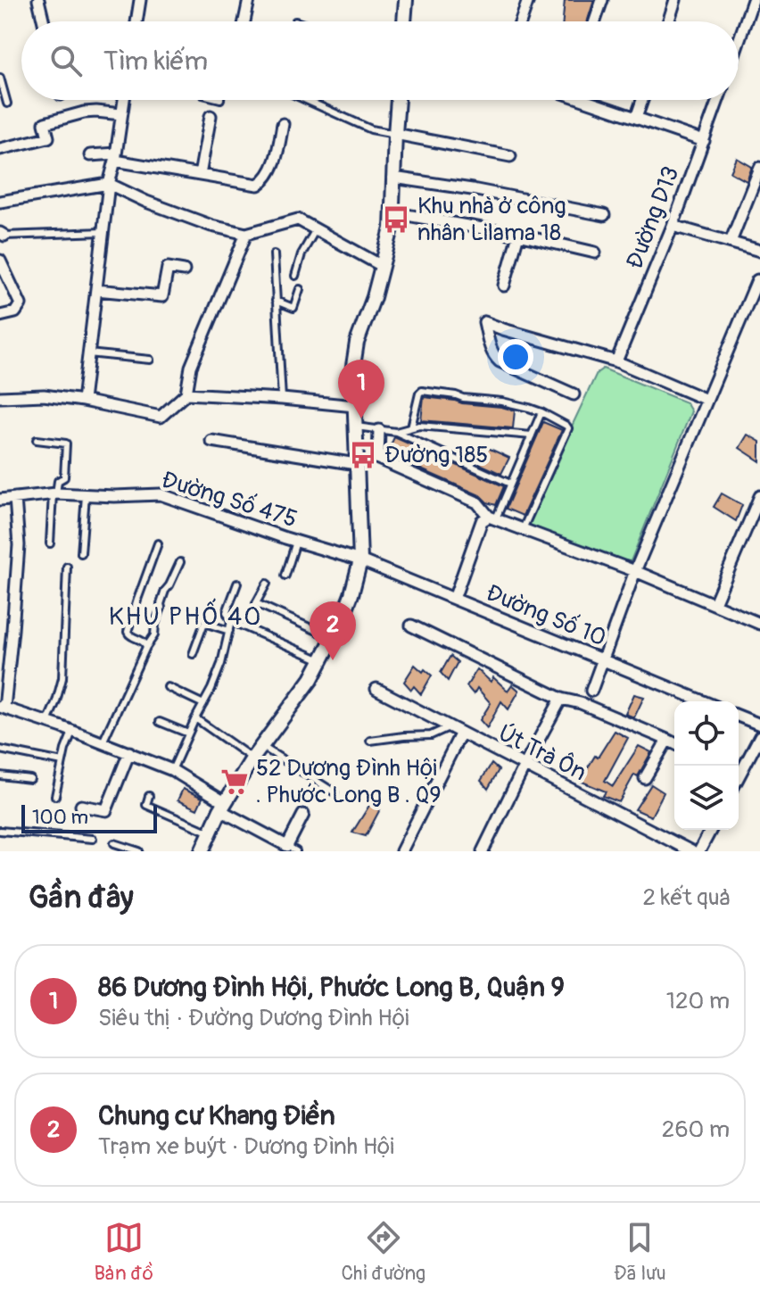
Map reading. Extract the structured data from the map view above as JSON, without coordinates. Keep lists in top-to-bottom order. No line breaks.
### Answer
{"streets":{"street":["Đường D13","Đường Số 475","Đường Số 10","Út Trà Ôn"]},"crossings":[["Đường Số 475","Đường Số 10"]],"districts":["KHU PHỐ 40"],"places":{"bus stop":["Khu nhà ở công nhân Lilama 18","Đường 185"],"supermarket":["52 Dương Đình Hội . Phước Long B . Q9"]},"scale_bar":"100 m","page":{"search":"Tìm kiếm","pins":["1","2"],"scale":"100 m","heading":["Gần đây","2 kết quả"],"list":[{"mark":"1","name":"86 Dương Đình Hội, Phước Long B, Quận 9","note":"Siêu thị · Đường Dương Đình Hội","value":"120 m"},{"mark":"2","name":"Chung cư Khang Điền","note":"Trạm xe buýt · Dương Đình Hội","value":"260 m"}],"nav":["Bản đồ","Chỉ đường","Đã lưu"]}}
